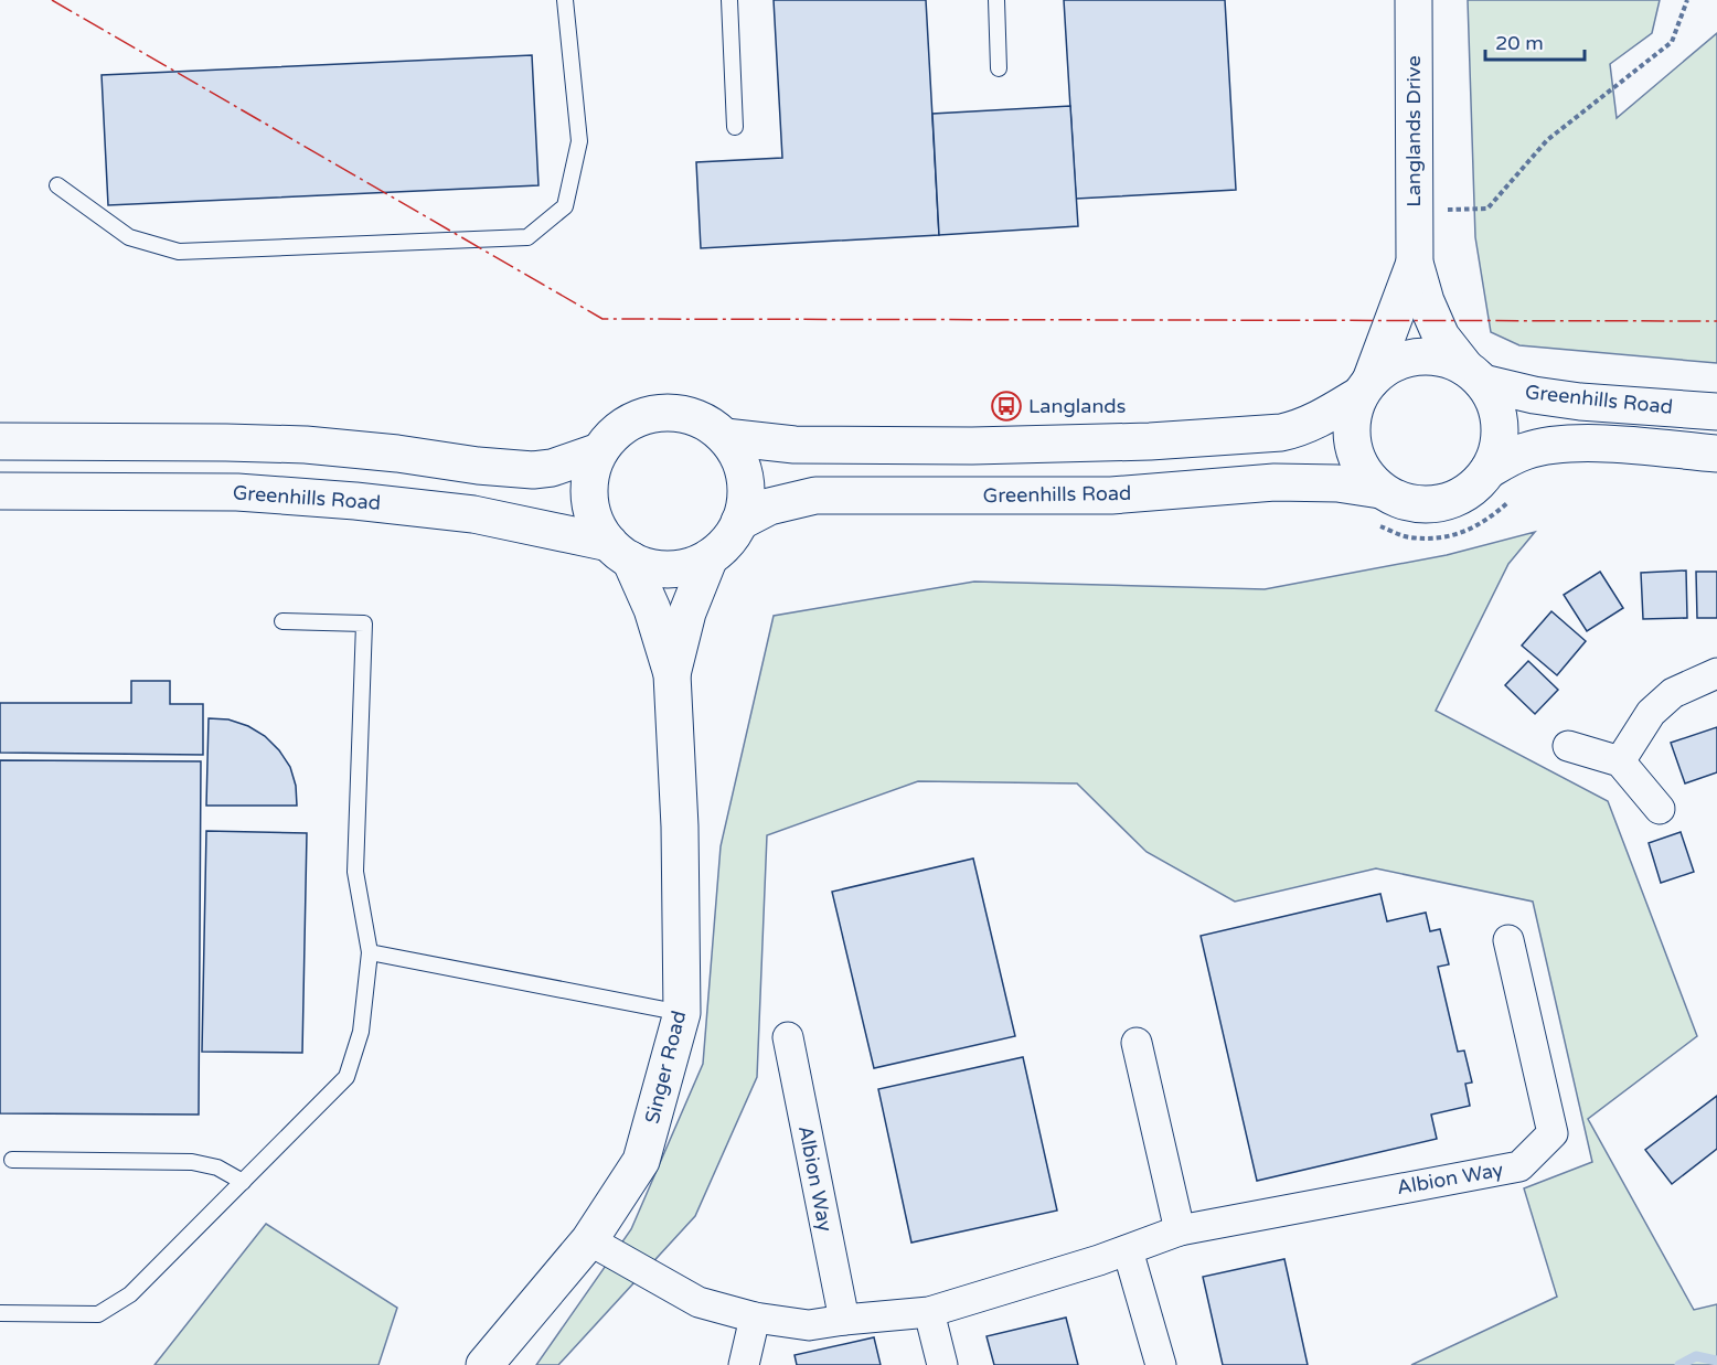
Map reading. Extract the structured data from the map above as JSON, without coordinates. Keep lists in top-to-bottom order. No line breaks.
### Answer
{"streets":{"street":["Langlands Drive","Greenhills Road","Singer Road","Albion Way"]},"crossings":[["Langlands Drive","Greenhills Road"],["Greenhills Road","Singer Road"],["Singer Road","Albion Way"]],"places":{"bus stop":["Langlands"]},"scale_bar":"20 m"}
